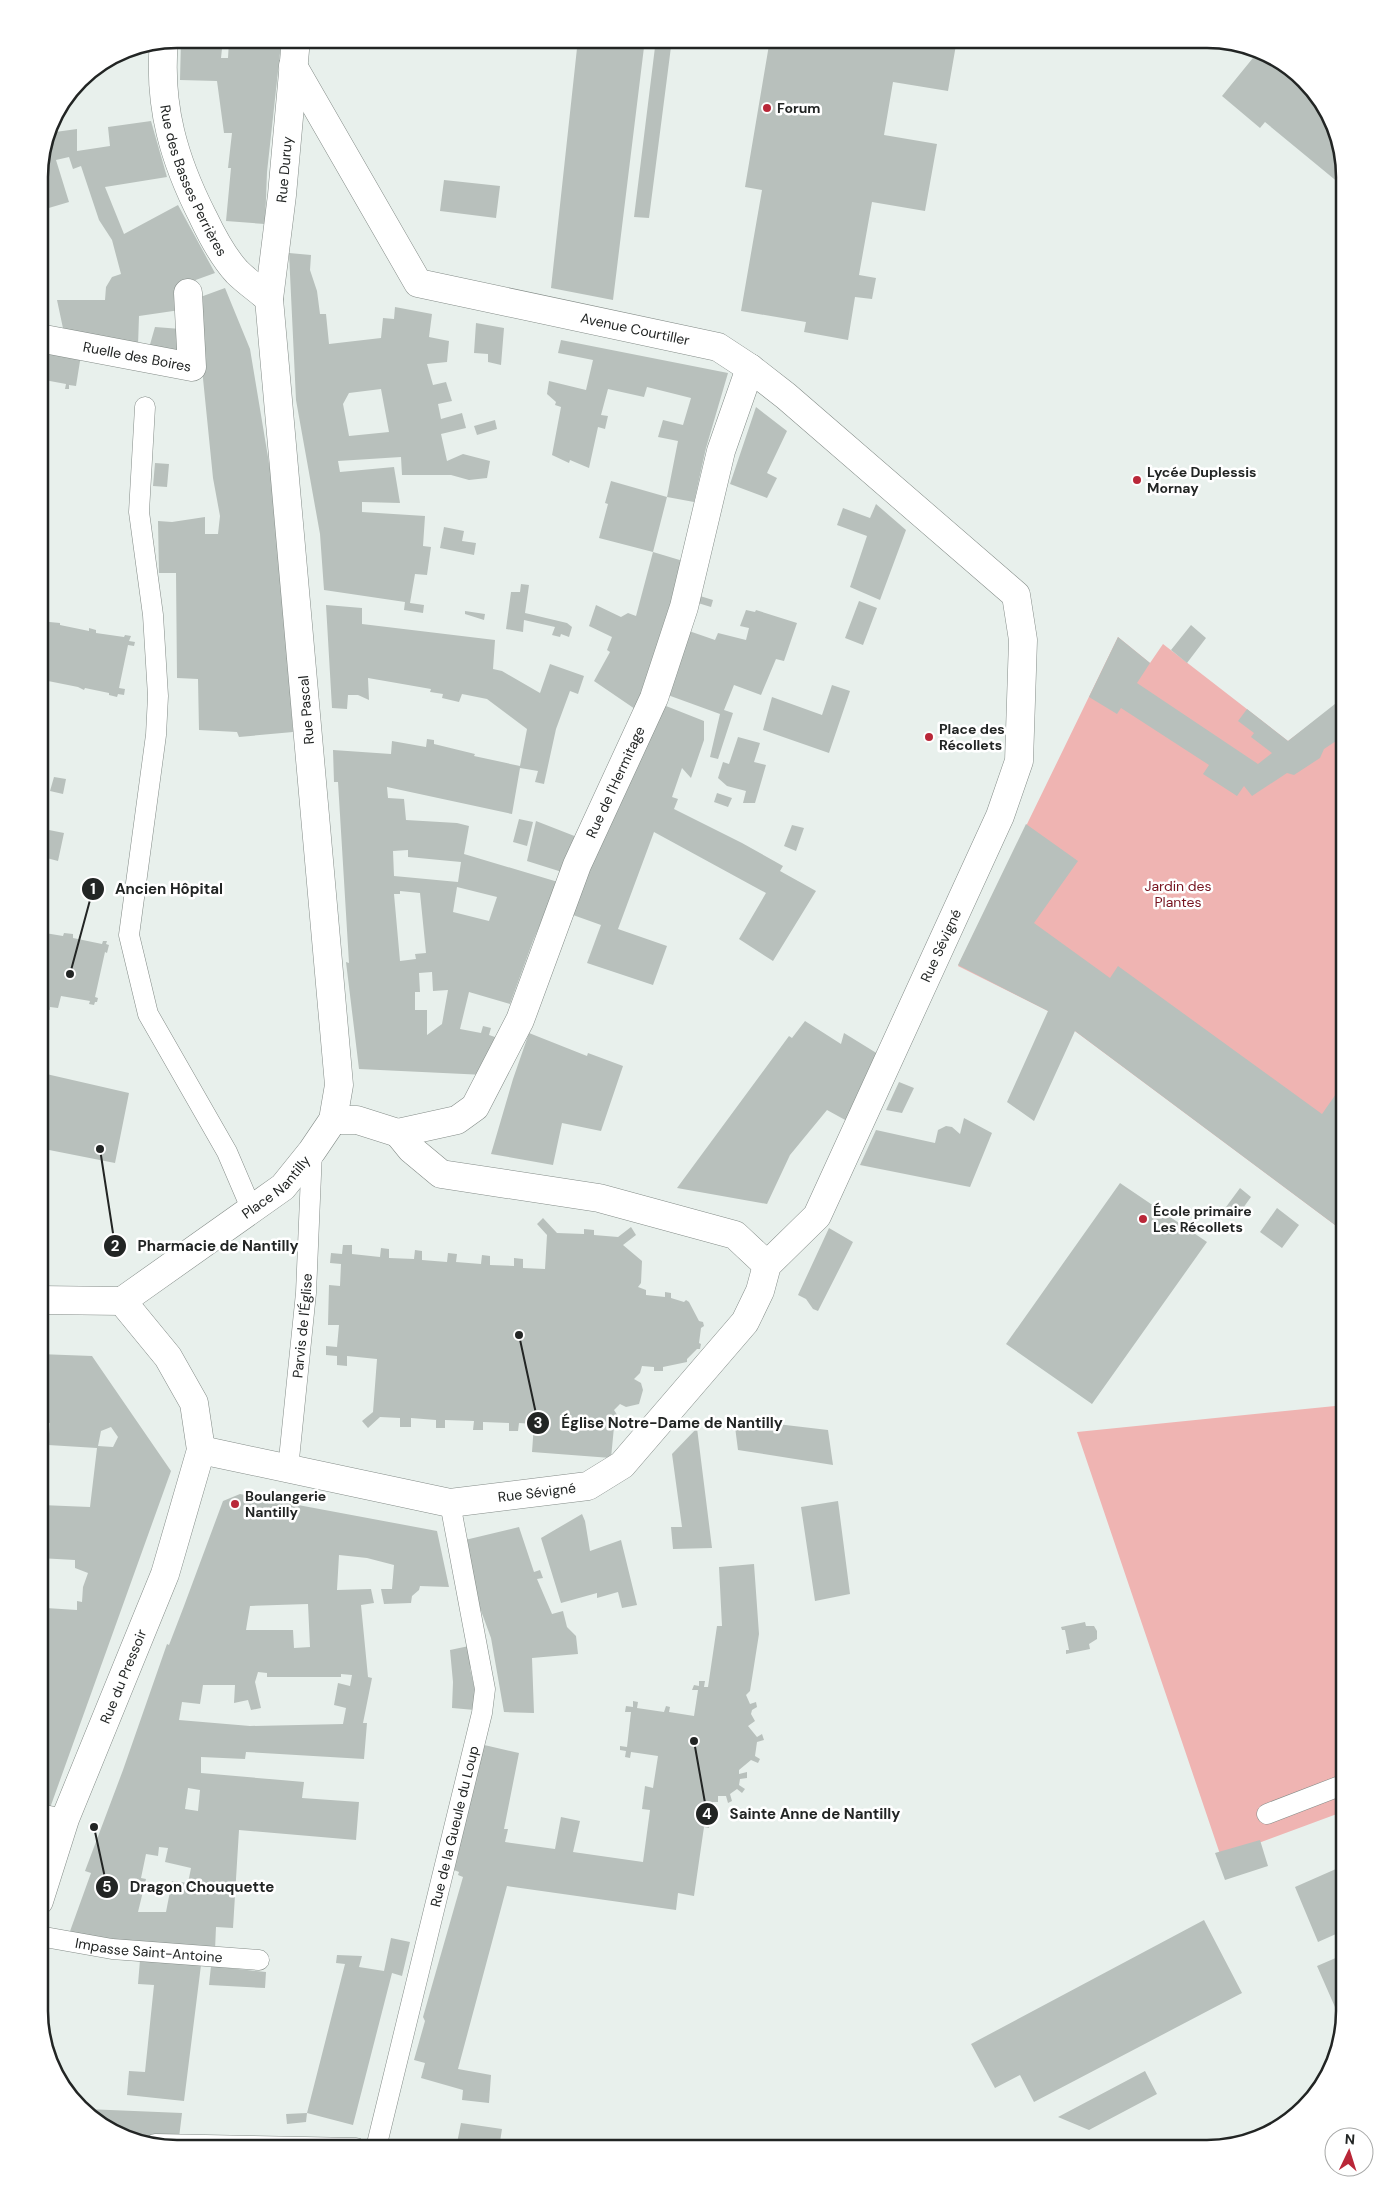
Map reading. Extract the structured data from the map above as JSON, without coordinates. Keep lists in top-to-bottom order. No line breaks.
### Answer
{"streets":{"street":["Rue Duruy","Rue des Basses Perrières","Avenue Courtiller","Ruelle des Boires","Rue Pascal","Rue de l'Hermitage","Rue Sévigné","Place Nantilly","Rue du Pressoir"],"lane":["Parvis de l'Église","Rue de la Gueule du Loup","Impasse Saint-Antoine"]},"crossings":[["Rue Duruy","Rue des Basses Perrières"],["Rue Duruy","Avenue Courtiller"],["Rue Duruy","Rue Pascal"],["Rue des Basses Perrières","Rue Pascal"],["Avenue Courtiller","Rue de l'Hermitage"],["Avenue Courtiller","Rue Sévigné"],["Rue Pascal","Place Nantilly"],["Rue Sévigné","Parvis de l'Église"],["Rue Sévigné","Rue du Pressoir"],["Rue Sévigné","Rue de la Gueule du Loup"],["Place Nantilly","Parvis de l'Église"]],"parks":["Jardin des Plantes"],"places":["Forum","Lycée Duplessis Mornay","Place des Récollets","Ancien Hôpital","Pharmacie de Nantilly","École primaire Les Récollets","Église Notre-Dame de Nantilly","Boulangerie Nantilly","Sainte Anne de Nantilly","Dragon Chouquette"],"north":"top"}
